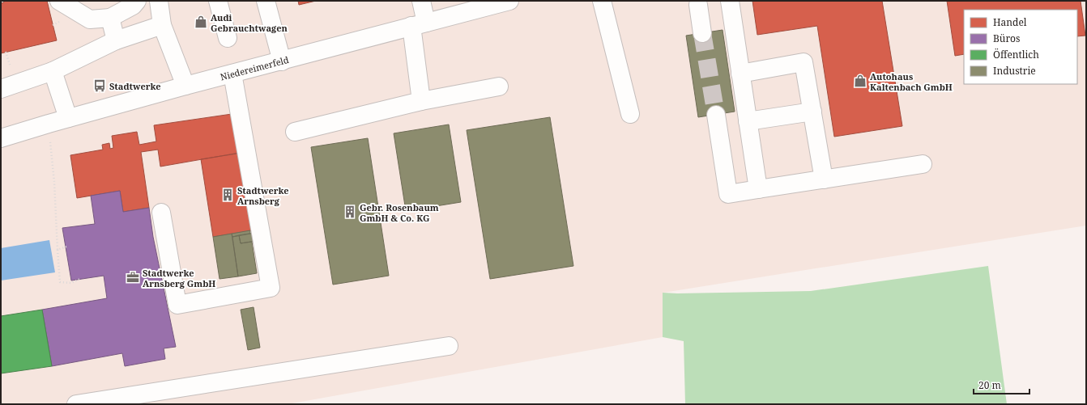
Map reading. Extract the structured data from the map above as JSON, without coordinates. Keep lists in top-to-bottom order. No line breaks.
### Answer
{"streets":{"street":["Niedereimerfeld"]},"places":{"shop":["Audi Gebrauchtwagen","Autohaus Kaltenbach GmbH"],"bus stop":["Stadtwerke"],"building":["Stadtwerke Arnsberg","Gebr. Rosenbaum GmbH & Co. KG"],"office":["Stadtwerke Arnsberg GmbH"]},"legend":["Handel","Büros","Öffentlich","Industrie"],"scale_bar":"20 m"}
